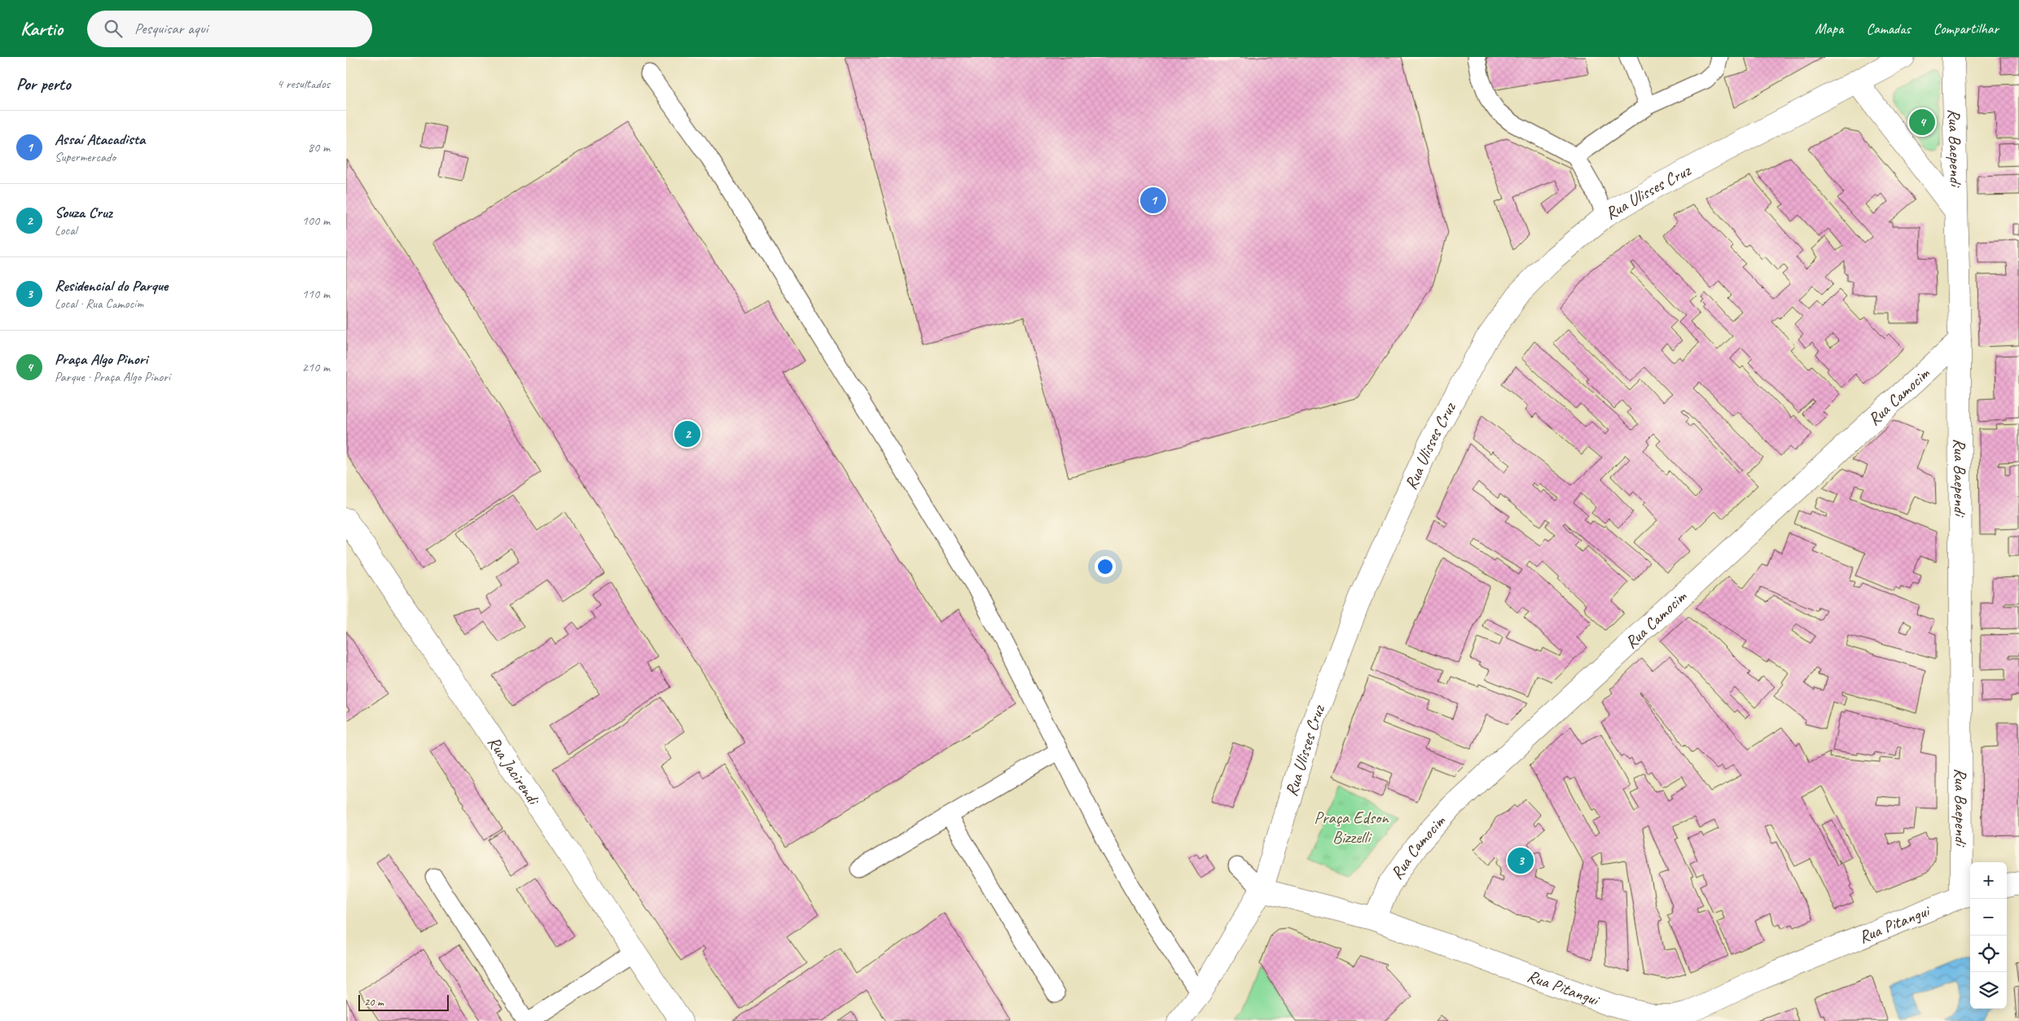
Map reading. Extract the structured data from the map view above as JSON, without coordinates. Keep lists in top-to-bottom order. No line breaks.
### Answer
{"streets":{"street":["Rua Baependi","Rua Ulisses Cruz","Rua Camocim","Rua Jacirendi","Rua Pitangui"]},"crossings":[["Rua Baependi","Rua Camocim"],["Rua Baependi","Rua Pitangui"],["Rua Ulisses Cruz","Rua Pitangui"],["Rua Camocim","Rua Pitangui"]],"parks":["Praça Edson Bizzelli"],"scale_bar":"20 m","page":{"header":"Kartio","search":"Pesquisar aqui","nav":["Mapa","Camadas","Compartilhar"],"heading":["Por perto","4 resultados"],"pins":["4","1","2","3"],"list":[{"mark":"1","name":"Assaí Atacadista","note":"Supermercado","value":"80 m"},{"mark":"2","name":"Souza Cruz","note":"Local","value":"100 m"},{"mark":"3","name":"Residencial do Parque","note":"Local · Rua Camocim","value":"110 m"},{"mark":"4","name":"Praça Algo Pinori","note":"Parque · Praça Algo Pinori","value":"210 m"}],"map_buttons":["+","−"],"scale":"20 m"}}
